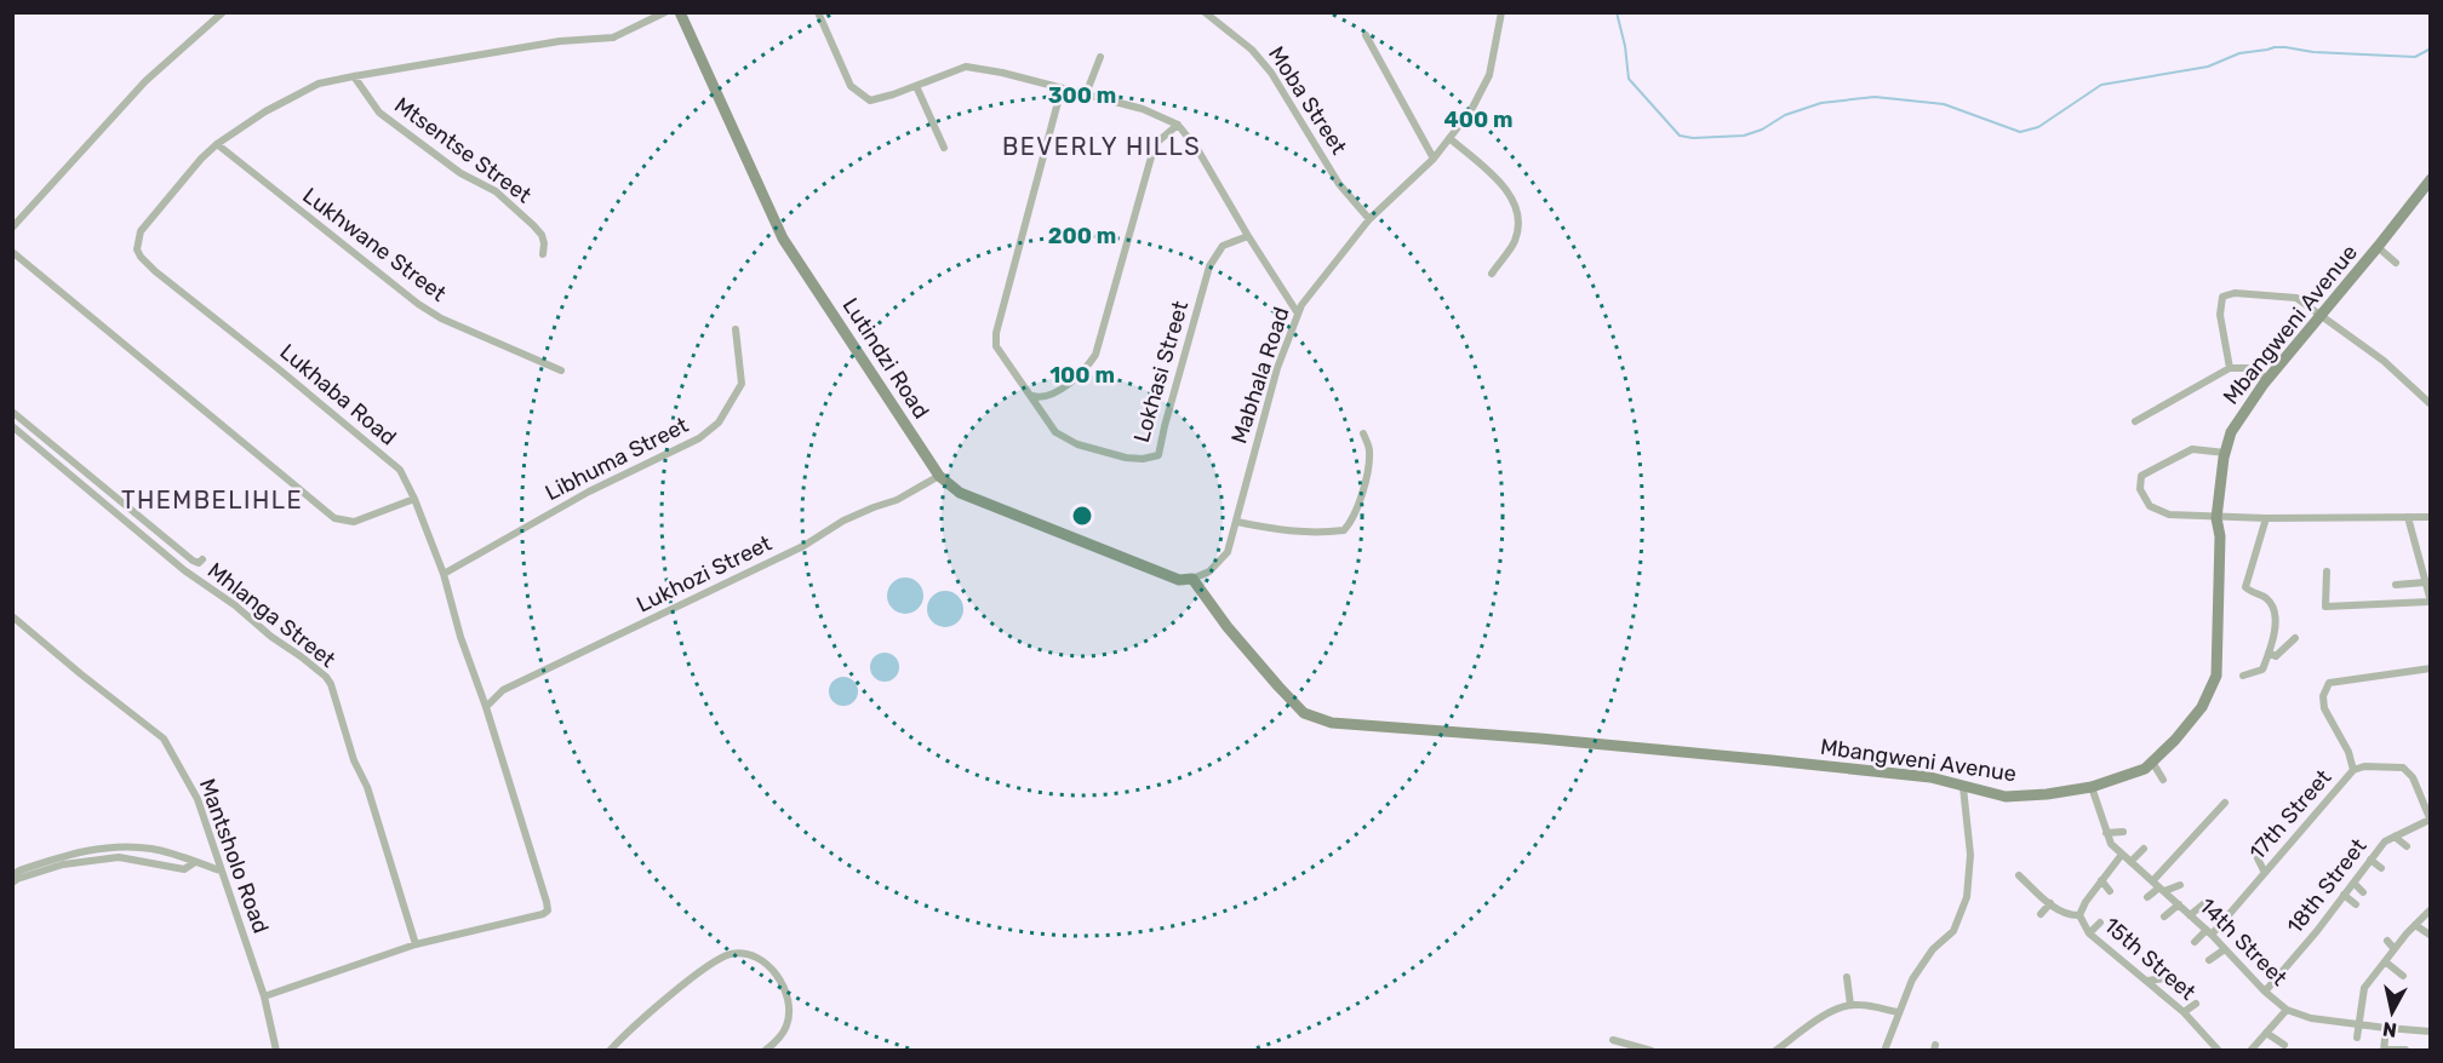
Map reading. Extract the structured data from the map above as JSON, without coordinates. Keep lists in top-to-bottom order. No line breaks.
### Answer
{"streets":{"street":["Moba Street","Mtsentse Street","Lukhwane Street","Mbangweni Avenue","Lutindzi Road","Lokhasi Street","Mabhala Road","Lukhaba Road","Libhuma Street","Lukhozi Street","Mhlanga Street","17th Street","Mantsholo Road","18th Street","14th Street","15th Street"]},"crossings":[["Moba Street","Mabhala Road"],["Mtsentse Street","Lukhaba Road"],["Lukhwane Street","Lukhaba Road"],["Mbangweni Avenue","Lutindzi Road"],["Mbangweni Avenue","Mabhala Road"],["Mbangweni Avenue","14th Street"],["Lutindzi Road","Mabhala Road"],["Lutindzi Road","Lukhozi Street"],["Lukhaba Road","Libhuma Street"],["Lukhaba Road","Lukhozi Street"],["Lukhaba Road","Mhlanga Street"],["Lukhaba Road","Mantsholo Road"],["17th Street","18th Street"],["17th Street","14th Street"],["18th Street","14th Street"],["14th Street","15th Street"]],"districts":["BEVERLY HILLS","THEMBELIHLE"],"north":"bottom","rings":["300 m","400 m","200 m","100 m"]}
